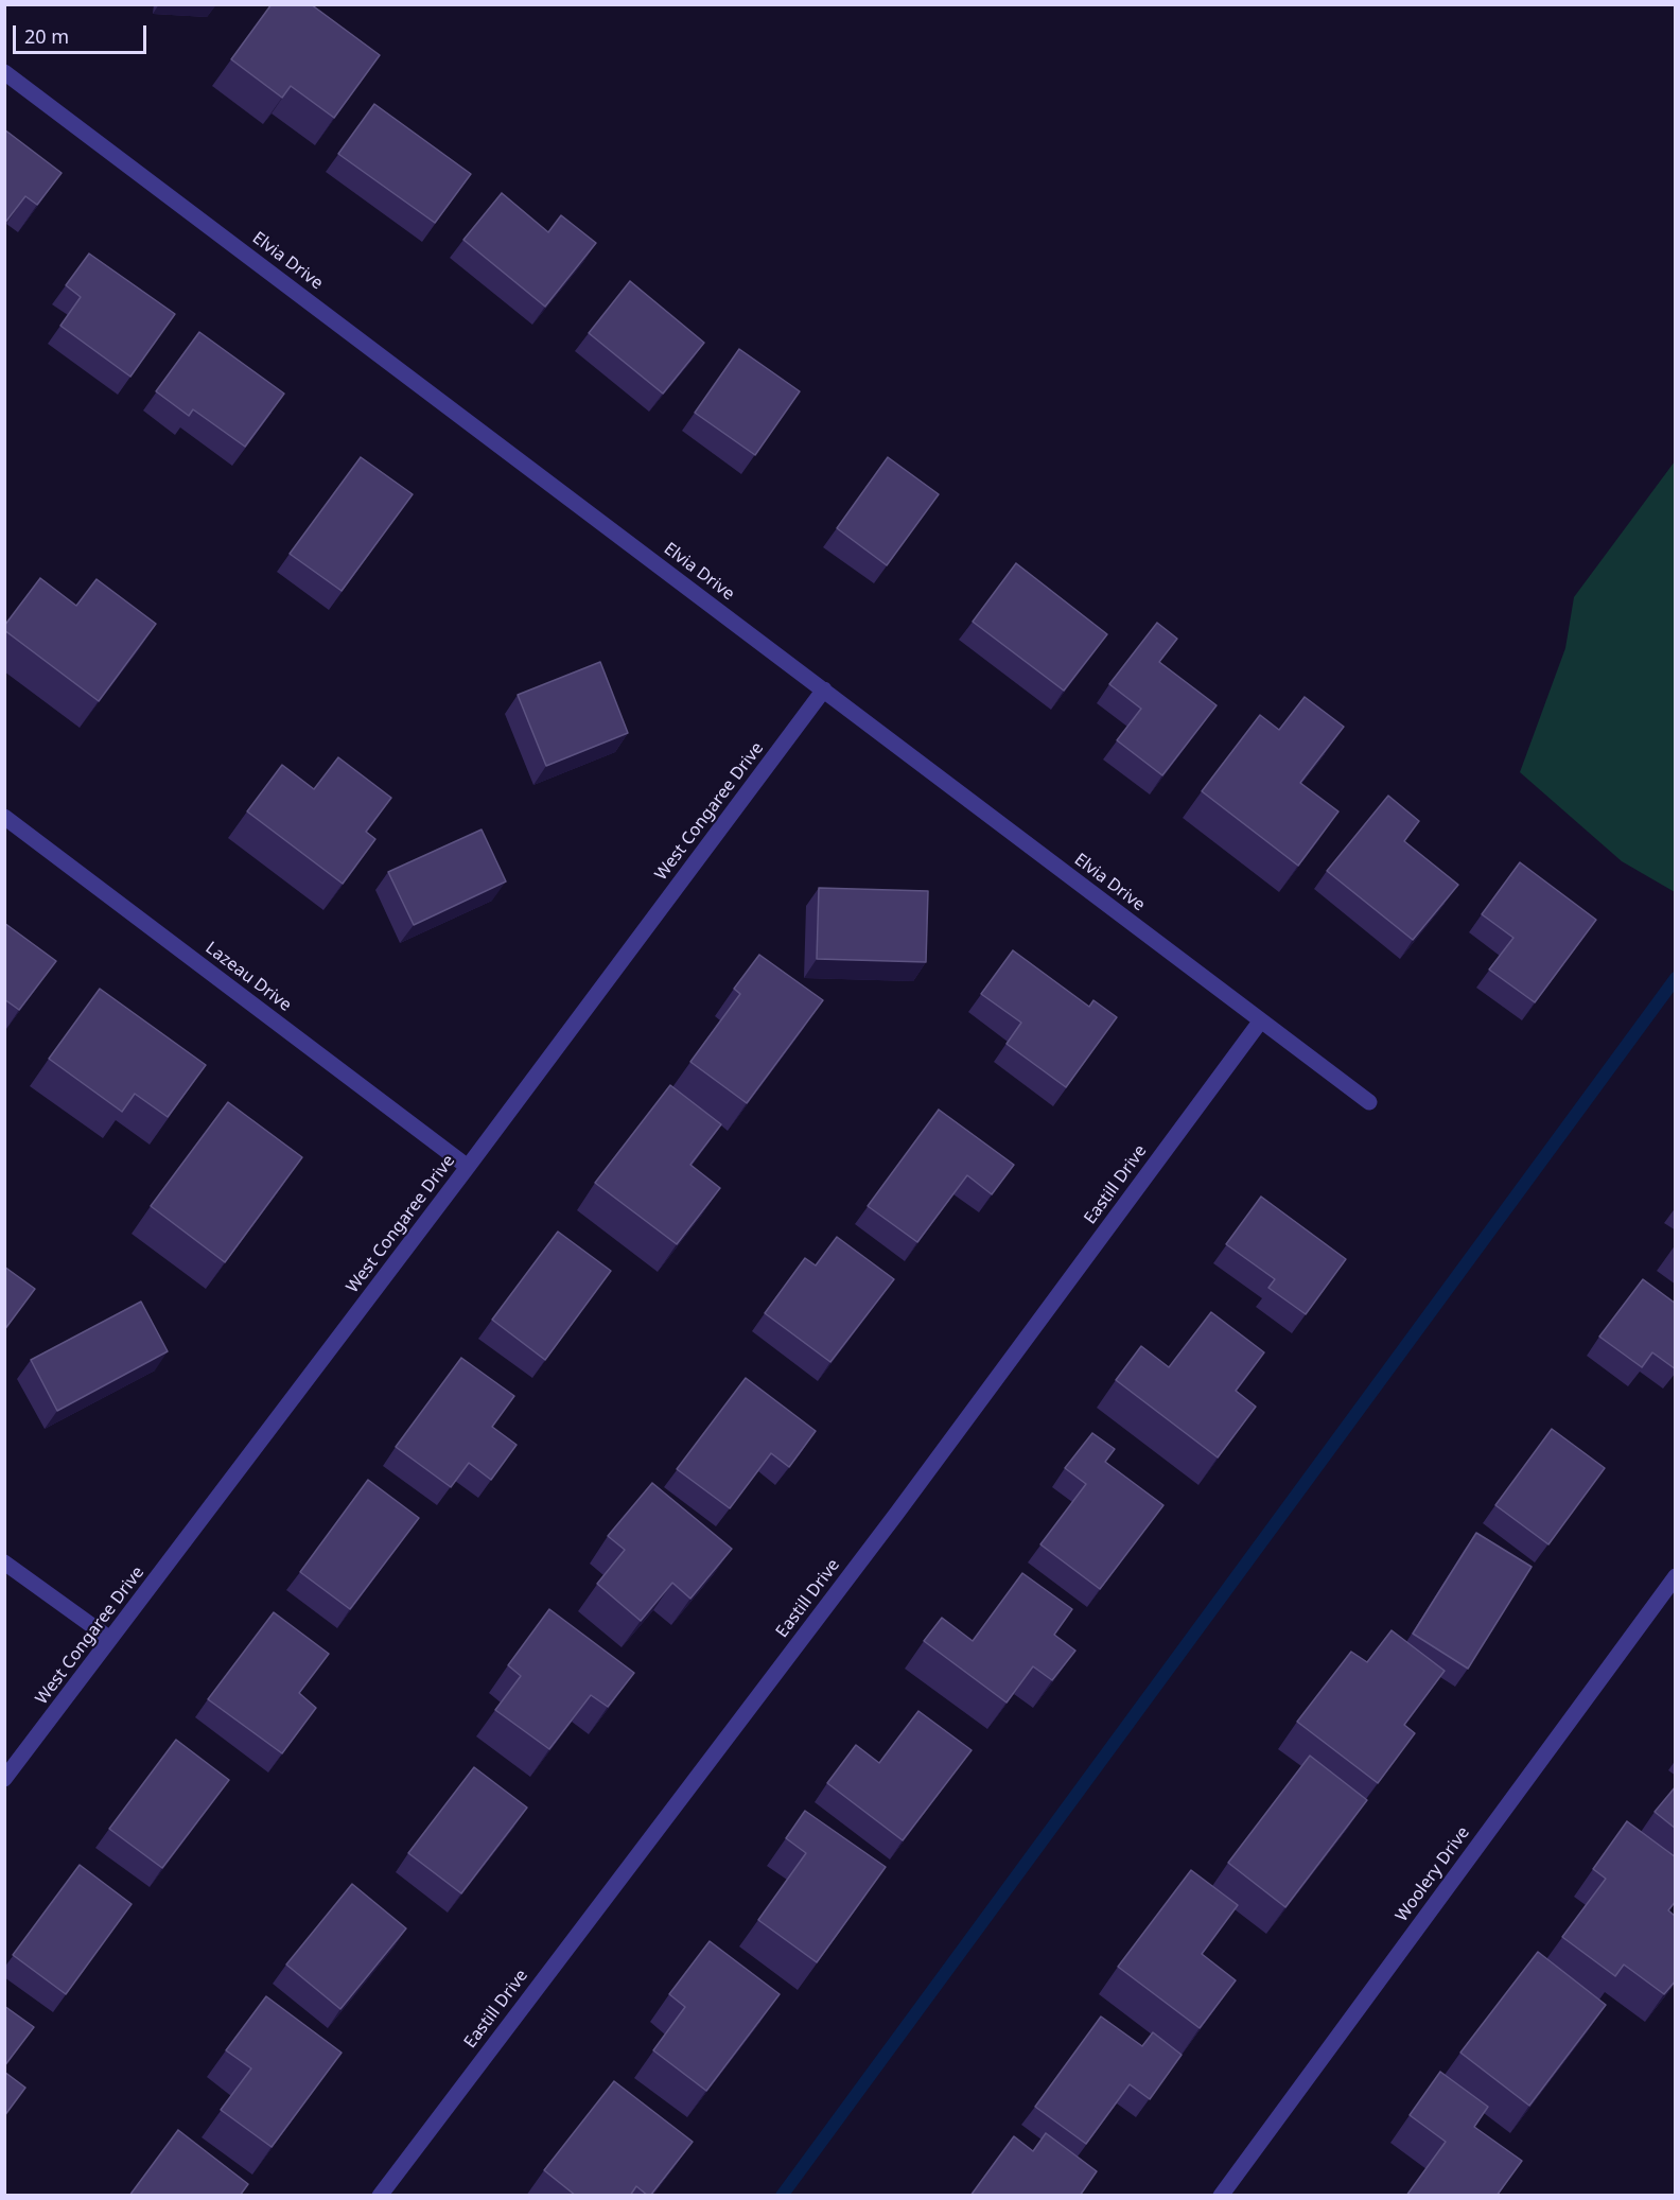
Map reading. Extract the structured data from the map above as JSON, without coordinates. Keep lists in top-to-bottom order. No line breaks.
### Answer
{"streets":{"street":["Elvia Drive","West Congaree Drive","Lazeau Drive","Eastill Drive","Woolery Drive"]},"crossings":[["Elvia Drive","West Congaree Drive"],["Elvia Drive","Eastill Drive"],["West Congaree Drive","Lazeau Drive"]],"scale_bar":"20 m"}
